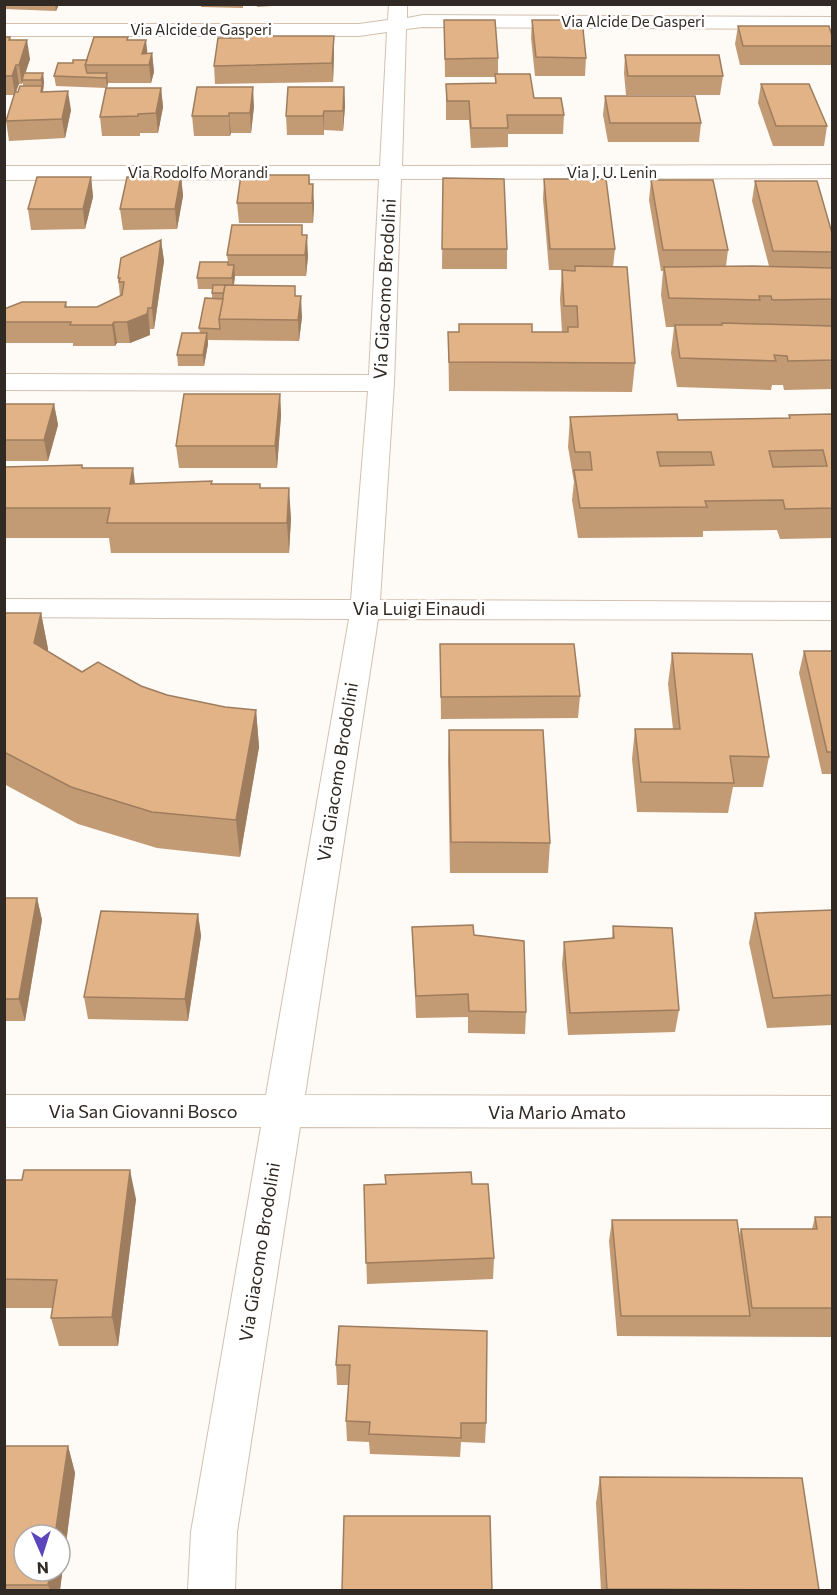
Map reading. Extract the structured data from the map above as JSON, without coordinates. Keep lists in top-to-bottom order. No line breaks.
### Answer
{"streets":{"street":["Via Alcide De Gasperi","Via Alcide de Gasperi","Via Rodolfo Morandi","Via J. U. Lenin","Via Giacomo Brodolini","Via Luigi Einaudi","Via San Giovanni Bosco","Via Mario Amato"]},"crossings":[["Via Alcide De Gasperi","Via Alcide de Gasperi"],["Via Alcide De Gasperi","Via Giacomo Brodolini"],["Via Alcide de Gasperi","Via Giacomo Brodolini"],["Via Rodolfo Morandi","Via J. U. Lenin"],["Via Rodolfo Morandi","Via Giacomo Brodolini"],["Via J. U. Lenin","Via Giacomo Brodolini"],["Via Giacomo Brodolini","Via Luigi Einaudi"],["Via Giacomo Brodolini","Via San Giovanni Bosco"],["Via Giacomo Brodolini","Via Mario Amato"],["Via San Giovanni Bosco","Via Mario Amato"]],"north":"bottom"}
